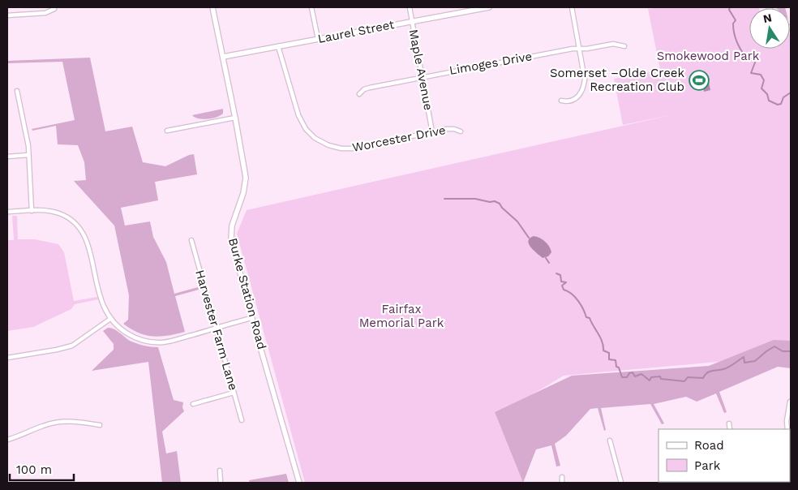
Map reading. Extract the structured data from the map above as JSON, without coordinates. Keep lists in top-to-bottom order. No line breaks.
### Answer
{"streets":{"street":["Laurel Street","Limoges Drive","Maple Avenue","Worcester Drive","Burke Station Road","Harvester Farm Lane"]},"crossings":[["Laurel Street","Maple Avenue"],["Laurel Street","Worcester Drive"],["Laurel Street","Burke Station Road"],["Limoges Drive","Maple Avenue"],["Maple Avenue","Worcester Drive"]],"parks":["Smokewood Park","Fairfax Memorial Park"],"places":{"sports":["Somerset –Olde Creek Recreation Club"]},"legend":["Road","Park"],"scale_bar":"100 m","north":"top"}
